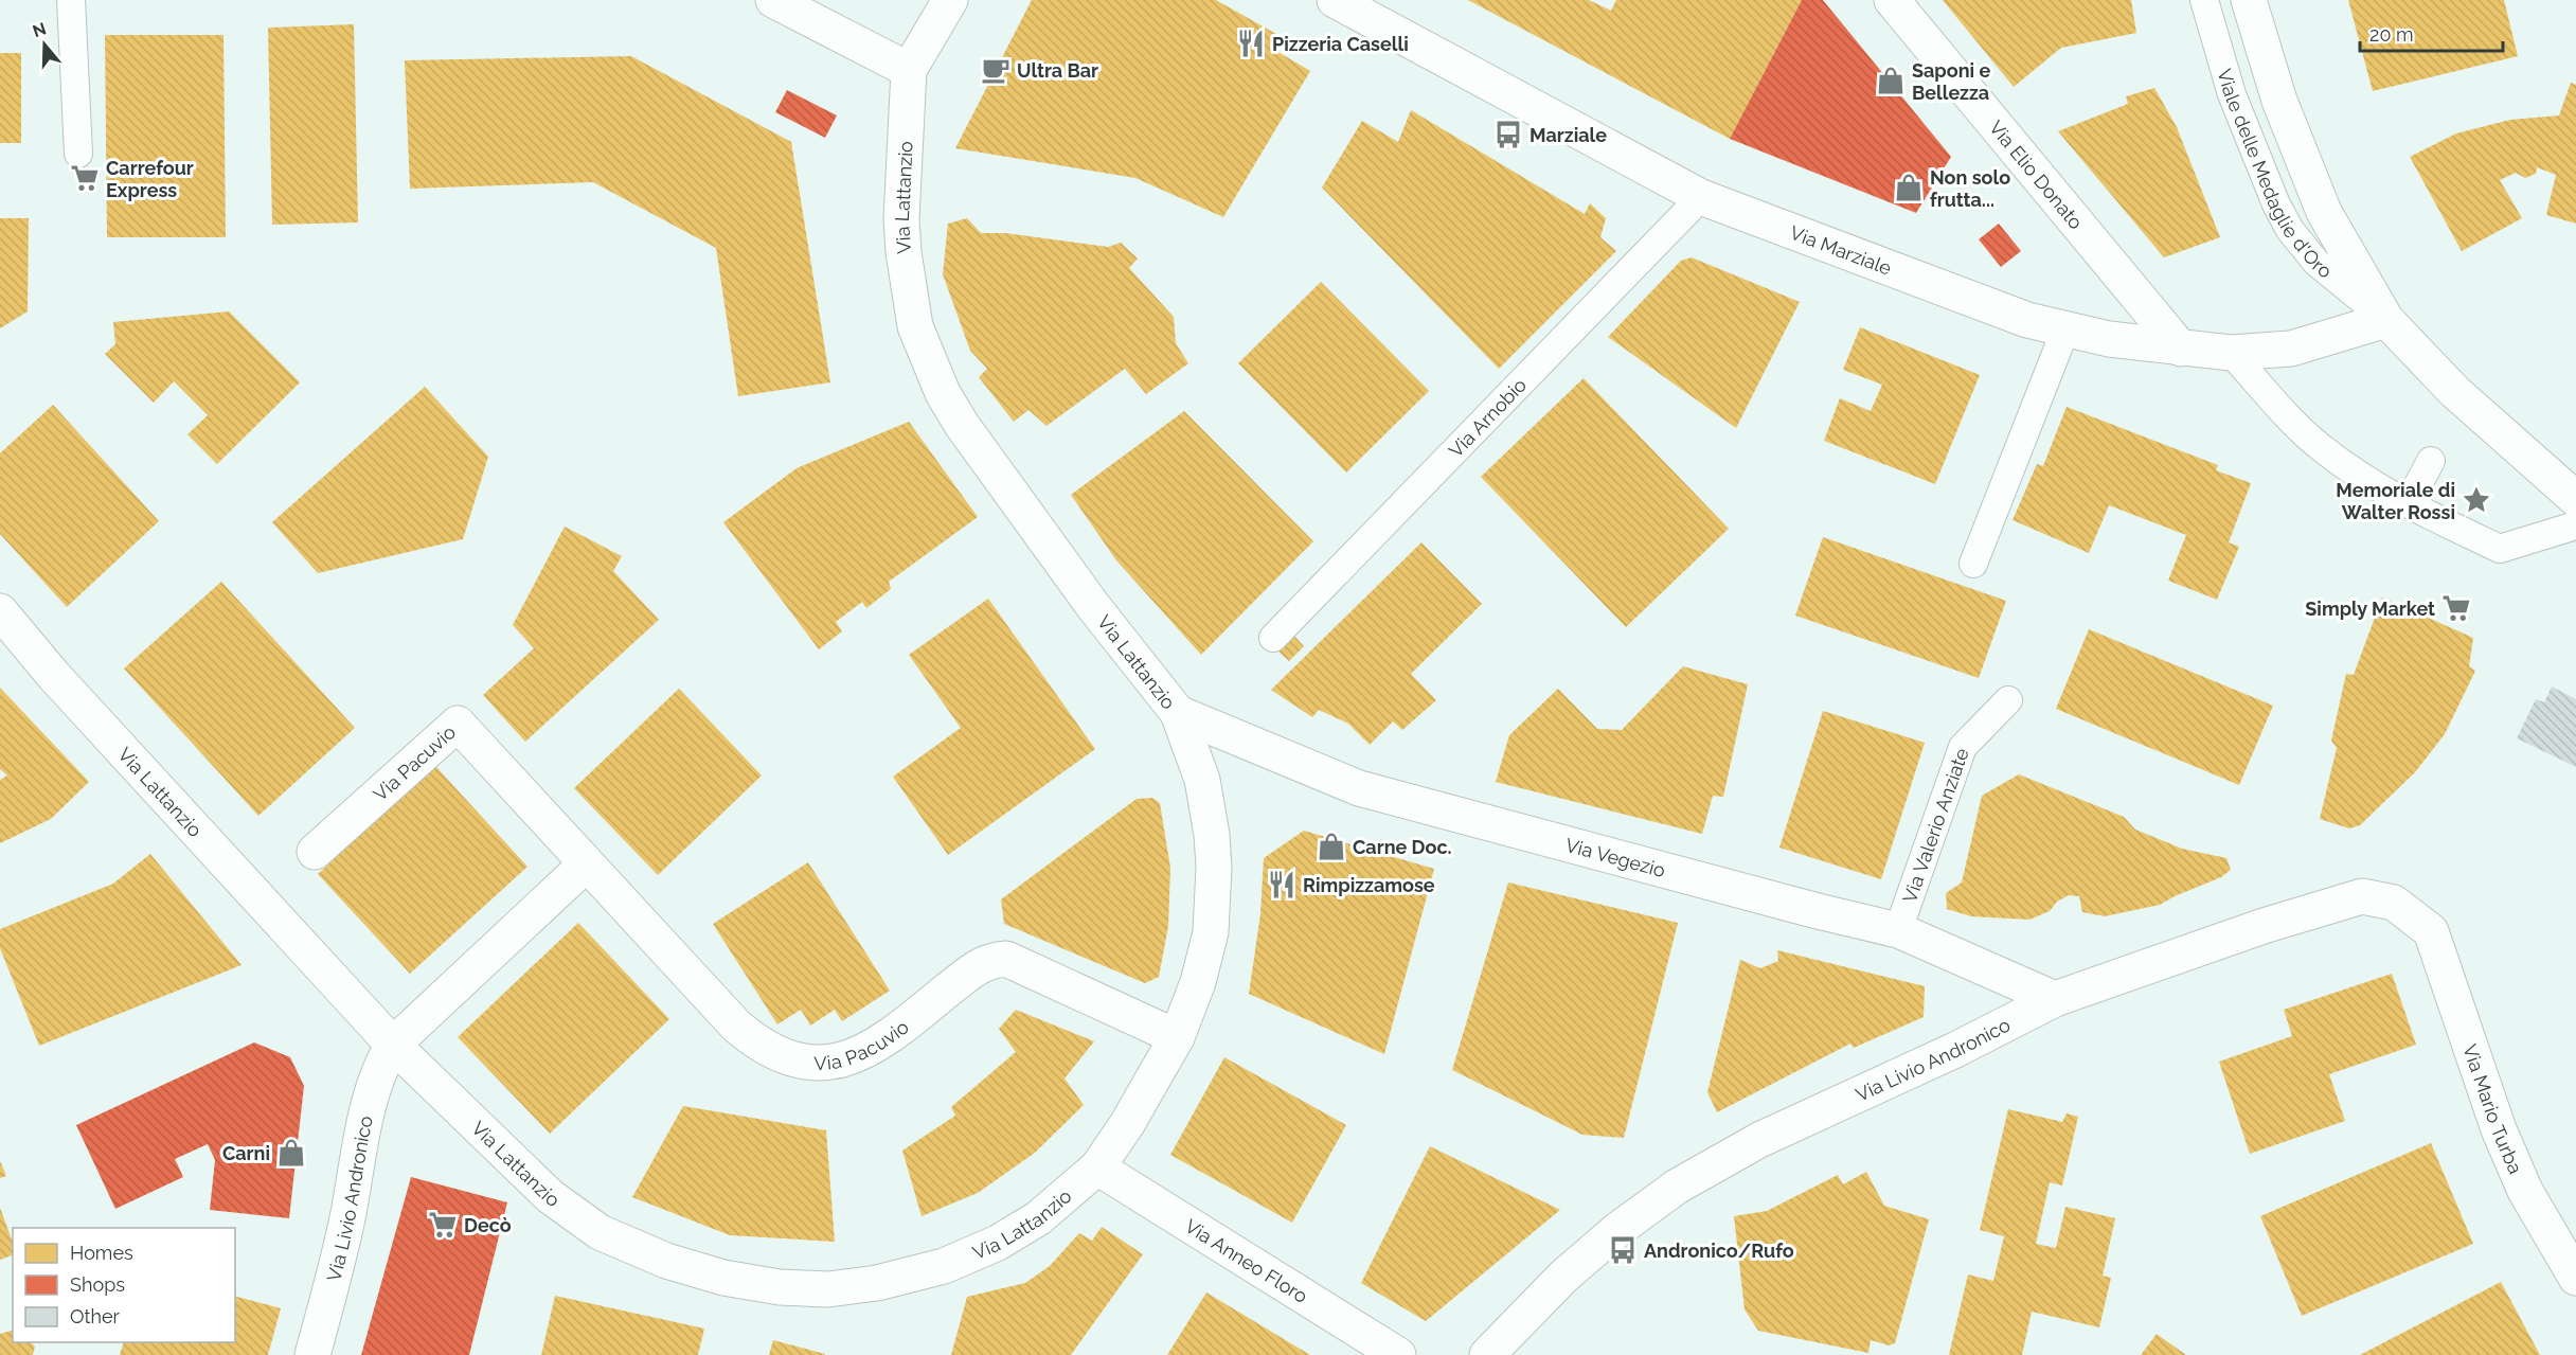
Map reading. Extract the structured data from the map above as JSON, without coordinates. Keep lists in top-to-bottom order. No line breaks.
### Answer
{"streets":{"street":["Viale delle Medaglie d'Oro","Via Elio Donato","Via Lattanzio","Via Marziale","Via Pacuvio","Via Vegezio","Via Livio Andronico","Via Mario Turba","Via Anneo Floro"],"lane":["Via Arnobio","Via Valerio Anziate"]},"crossings":[["Viale delle Medaglie d'Oro","Via Marziale"],["Via Elio Donato","Via Marziale"],["Via Lattanzio","Via Pacuvio"],["Via Lattanzio","Via Vegezio"],["Via Lattanzio","Via Livio Andronico"],["Via Lattanzio","Via Anneo Floro"],["Via Marziale","Via Arnobio"],["Via Valerio Anziate","Via Vegezio"],["Via Vegezio","Via Livio Andronico"],["Via Livio Andronico","Via Mario Turba"]],"places":{"restaurant":["Pizzeria Caselli","Rimpizzamose"],"cafe":["Ultra Bar"],"shop":["Saponi e Bellezza","Non solo frutta...","Carne Doc.","Carni"],"bus stop":["Marziale","Andronico/Rufo"],"supermarket":["Carrefour Express","Simply Market","Decò"],"place":["Memoriale di Walter Rossi"]},"legend":["Homes","Shops","Other"],"scale_bar":"20 m","north":"top"}
